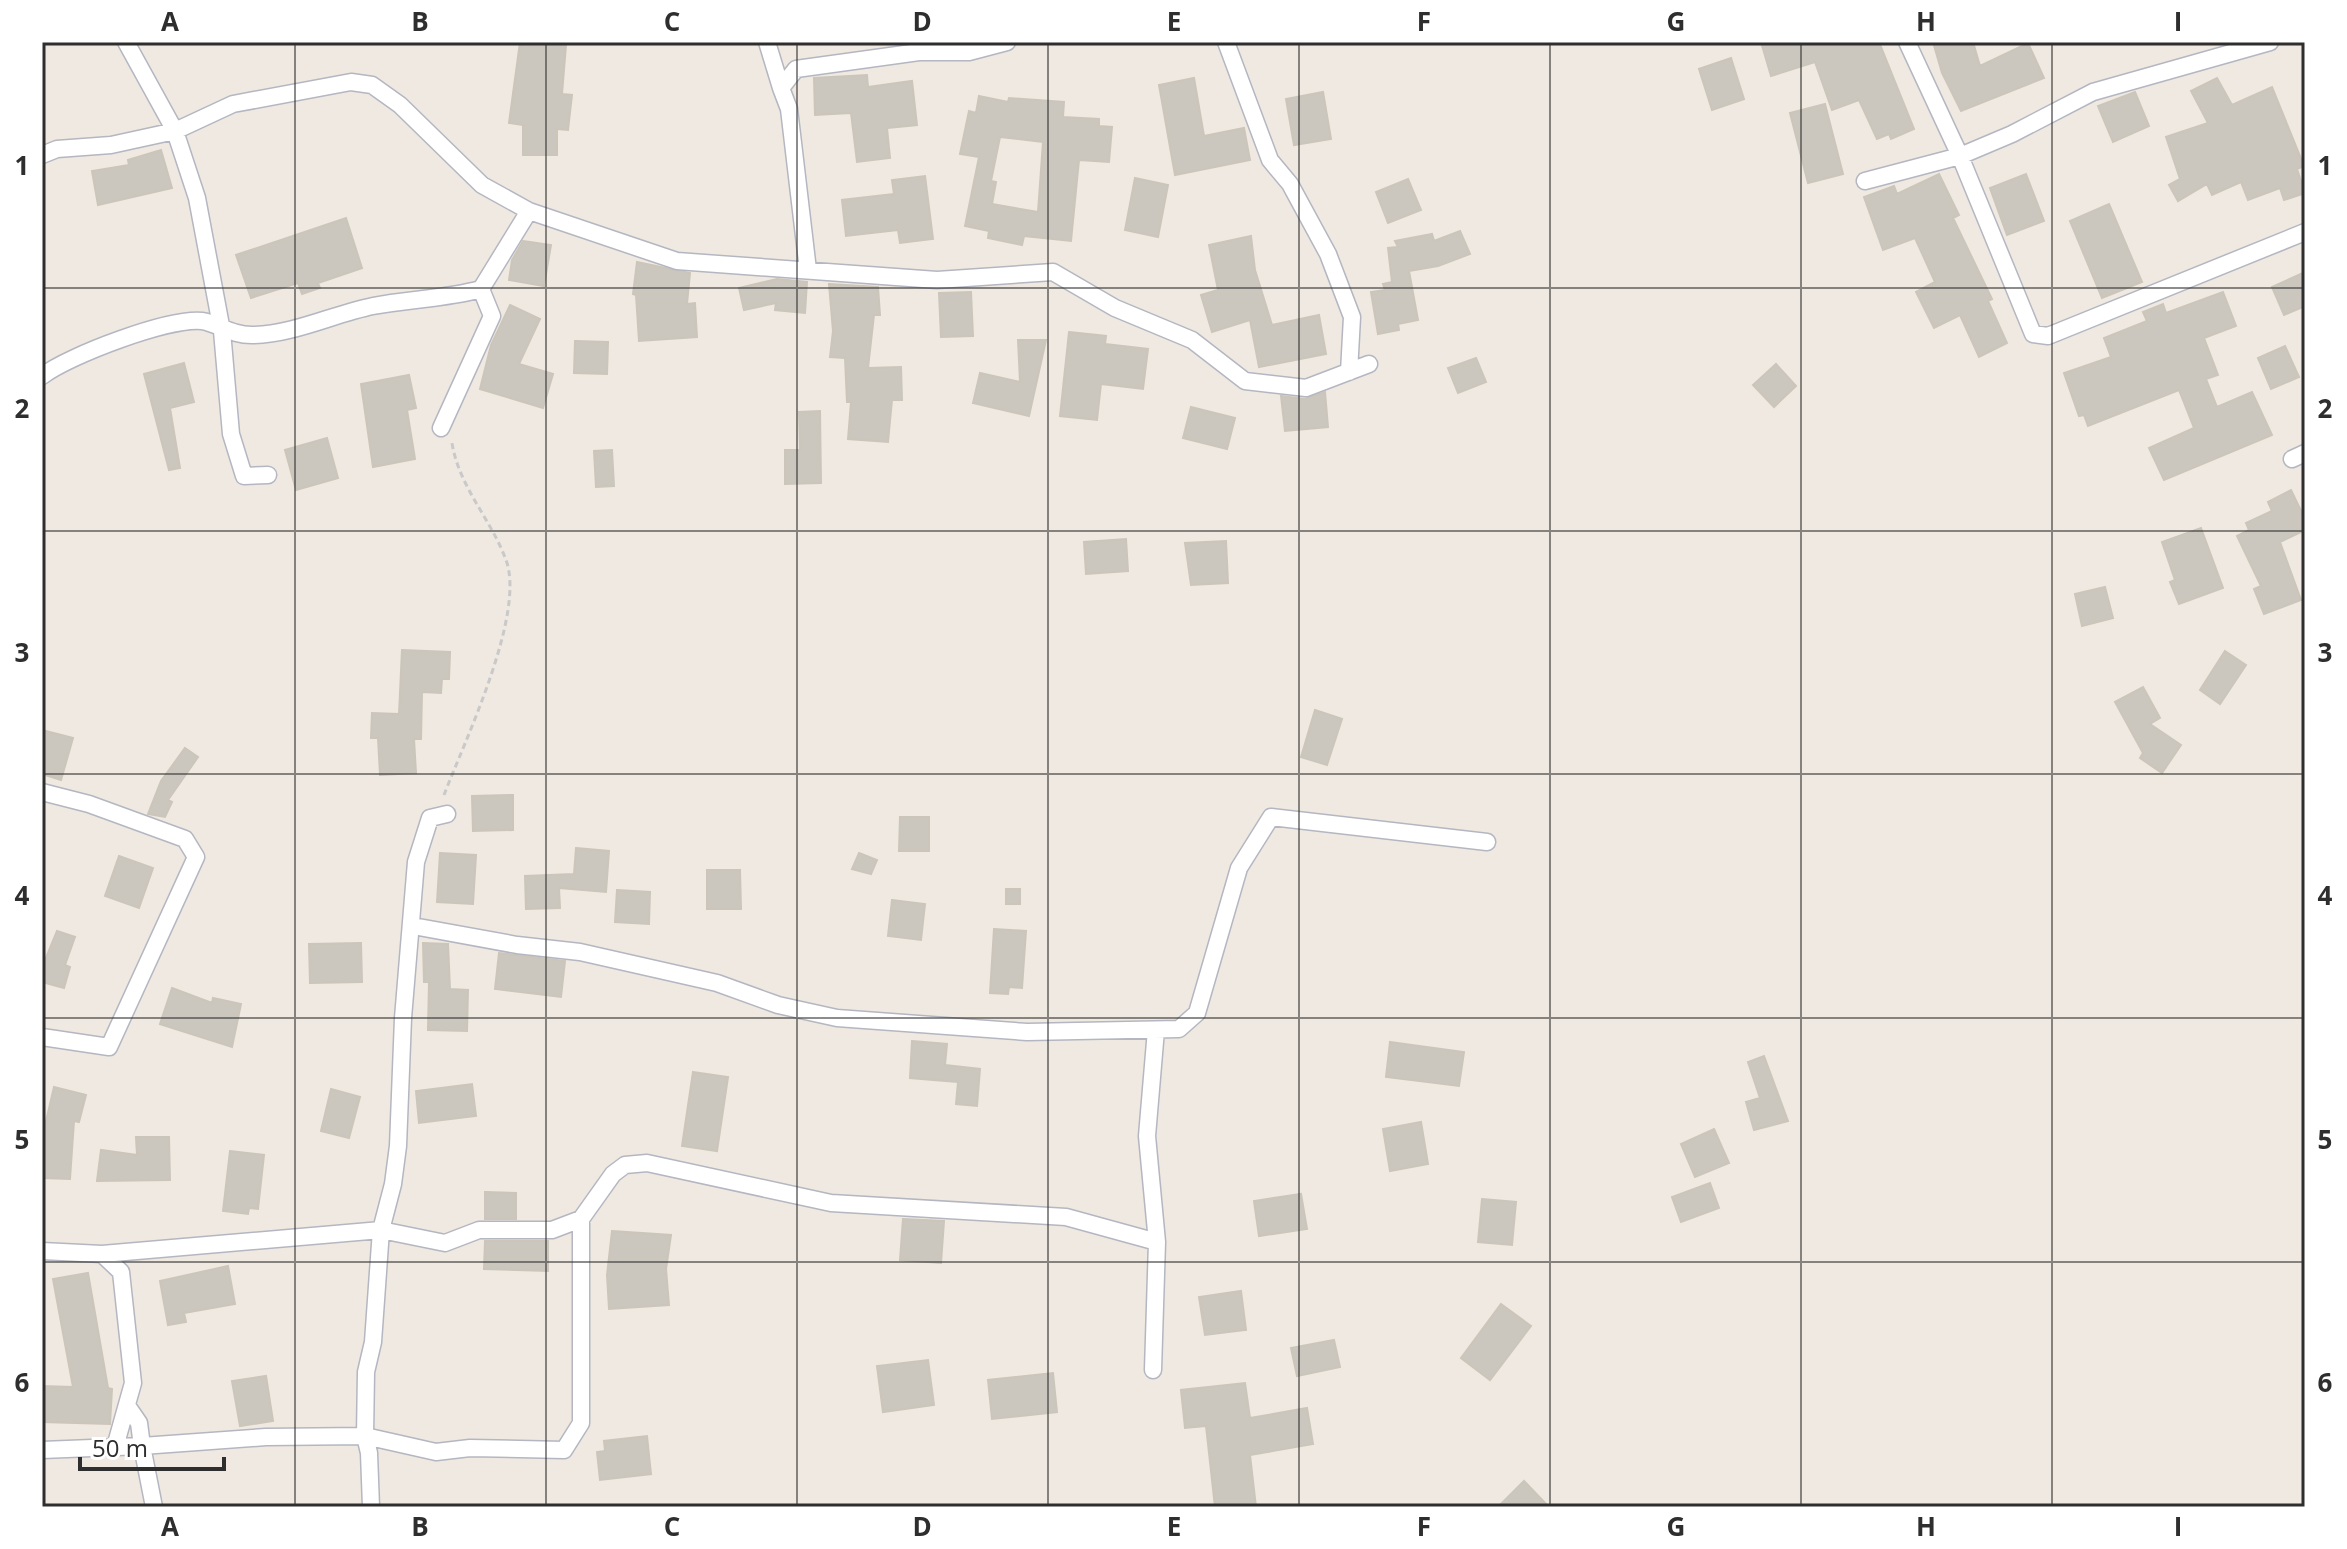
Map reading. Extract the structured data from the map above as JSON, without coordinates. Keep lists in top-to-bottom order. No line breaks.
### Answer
{"scale_bar":"50 m","grid":{"columns":["A","B","C","D","E","F","G","H","I"],"rows":["1","2","3","4","5","6"]}}
